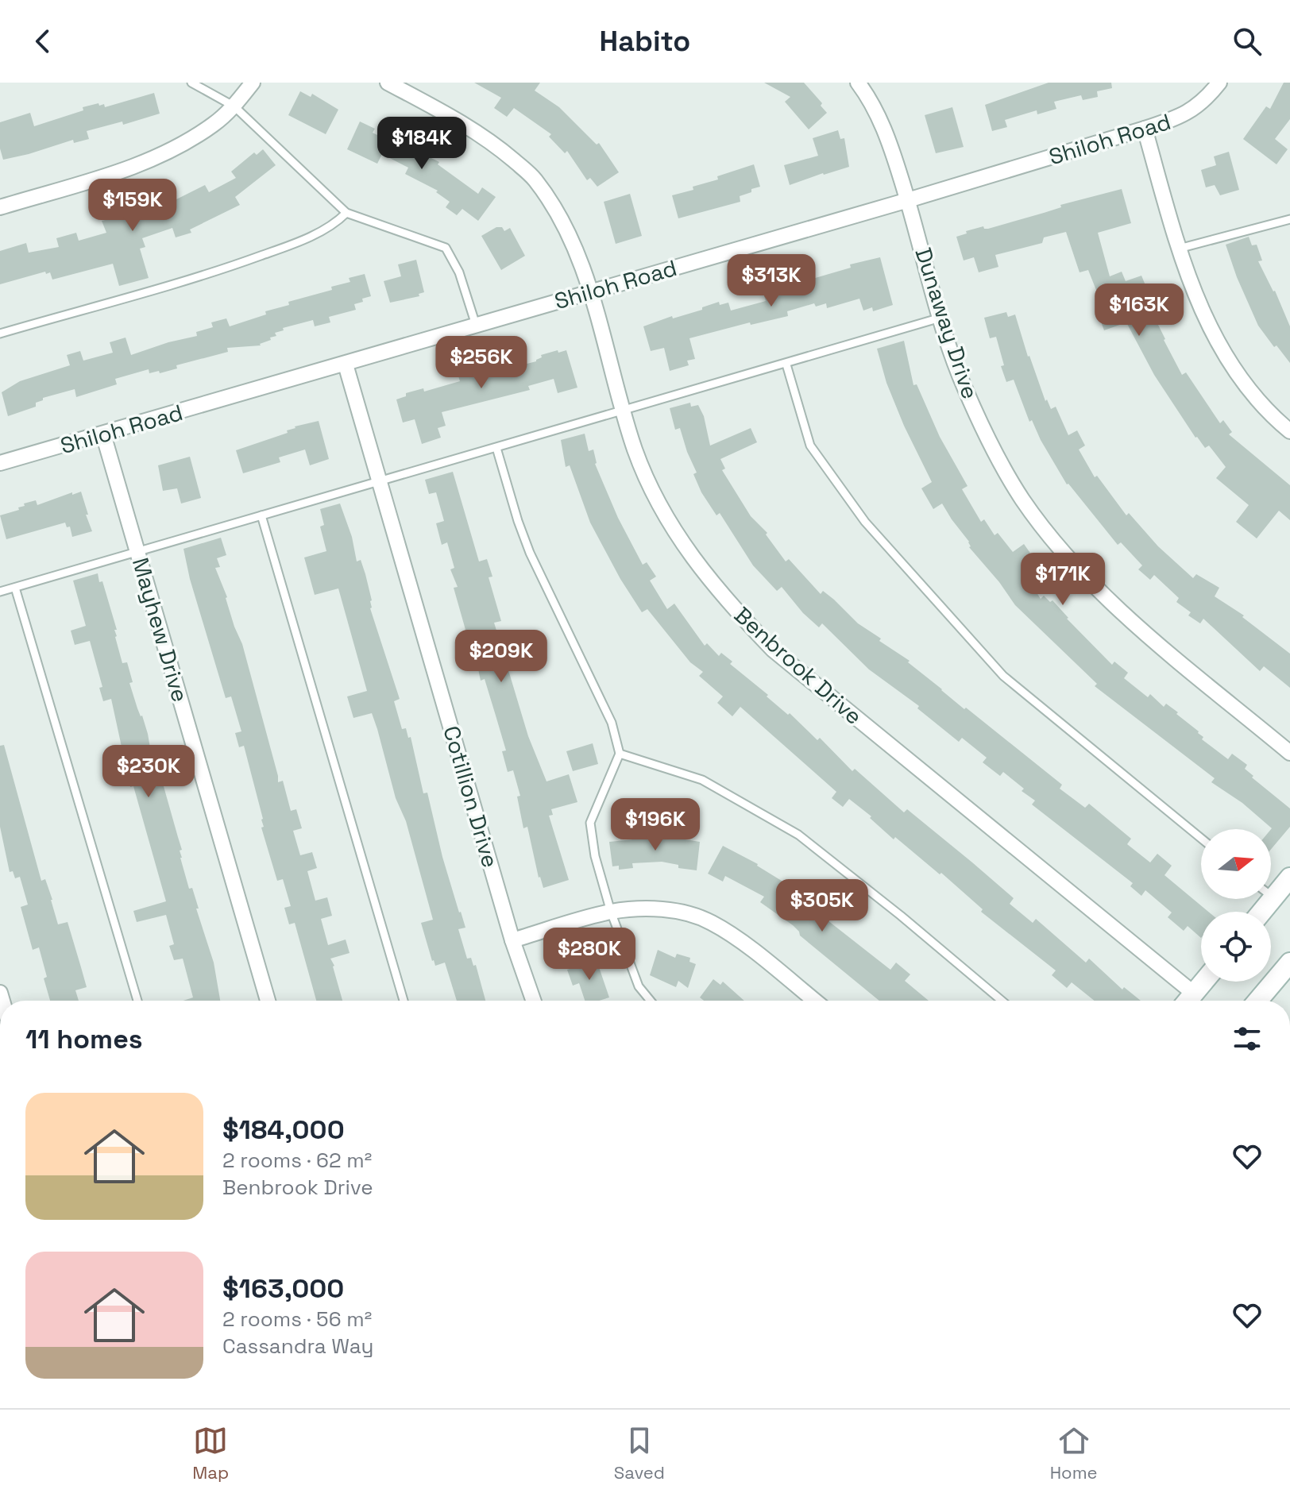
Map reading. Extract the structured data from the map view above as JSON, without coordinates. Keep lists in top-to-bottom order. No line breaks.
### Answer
{"streets":{"street":["Shiloh Road","Dunaway Drive","Mayhew Drive","Benbrook Drive","Cotillion Drive"]},"crossings":[["Shiloh Road","Dunaway Drive"],["Shiloh Road","Mayhew Drive"],["Shiloh Road","Benbrook Drive"],["Shiloh Road","Cotillion Drive"]],"north":"right","page":{"header":"Habito","price":["$184K","$159K","$313K","$163K","$256K","$171K","$209K","$230K","$196K","$305K","$280K"],"heading":"11 homes","list":[{"name":"$184,000","note":"2 rooms · 62 m² · Benbrook Drive"},{"name":"$163,000","note":"2 rooms · 56 m² · Cassandra Way"}],"tabs":["Map","Saved","Home"]}}
